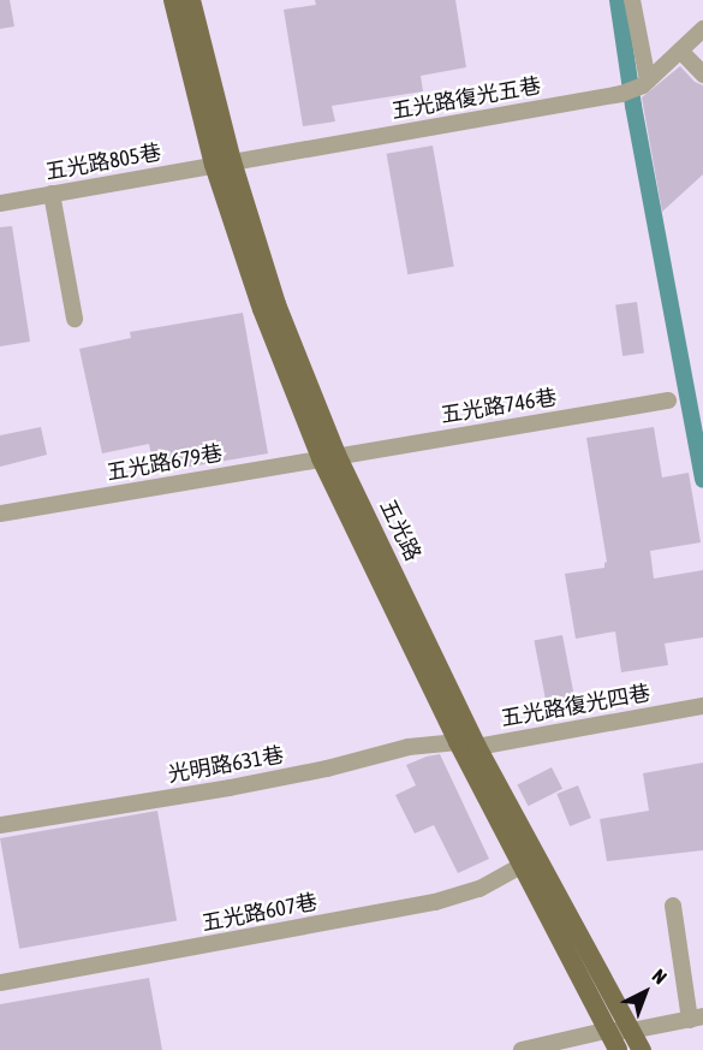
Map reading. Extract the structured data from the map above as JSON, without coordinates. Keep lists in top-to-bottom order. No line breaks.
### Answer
{"streets":{"main road":["五光路"],"street":["五光路復光五巷","五光路805巷","五光路746巷","五光路679巷","五光路復光四巷","光明路631巷","五光路607巷"]},"crossings":[["五光路復光五巷","五光路805巷"],["五光路復光五巷","五光路"],["五光路805巷","五光路"],["五光路746巷","五光路679巷"],["五光路746巷","五光路"],["五光路679巷","五光路"],["五光路","五光路復光四巷"],["五光路","光明路631巷"],["五光路","五光路607巷"],["五光路復光四巷","光明路631巷"]],"north":"top right"}
